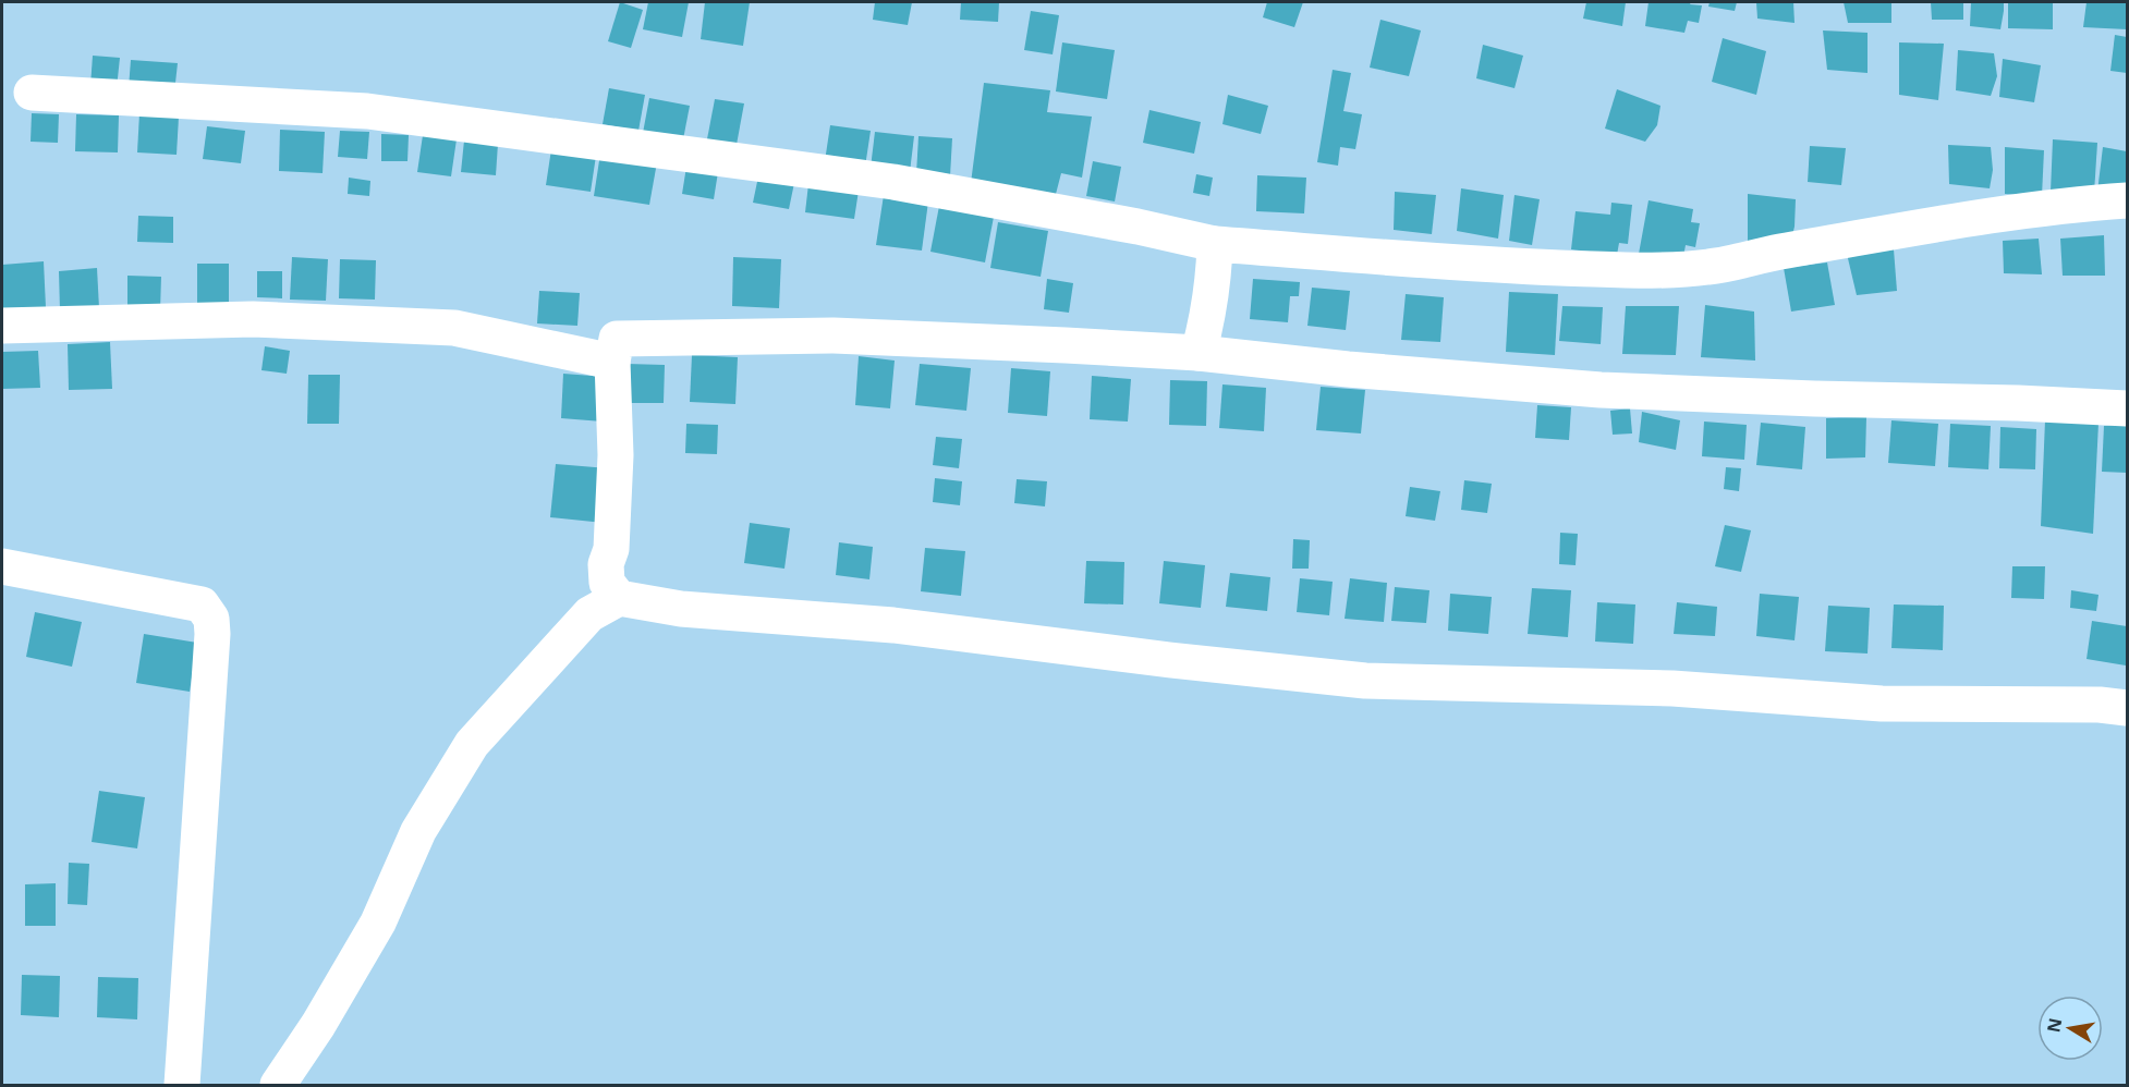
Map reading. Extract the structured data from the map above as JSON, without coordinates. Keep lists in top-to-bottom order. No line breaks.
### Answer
{"north":"left"}
